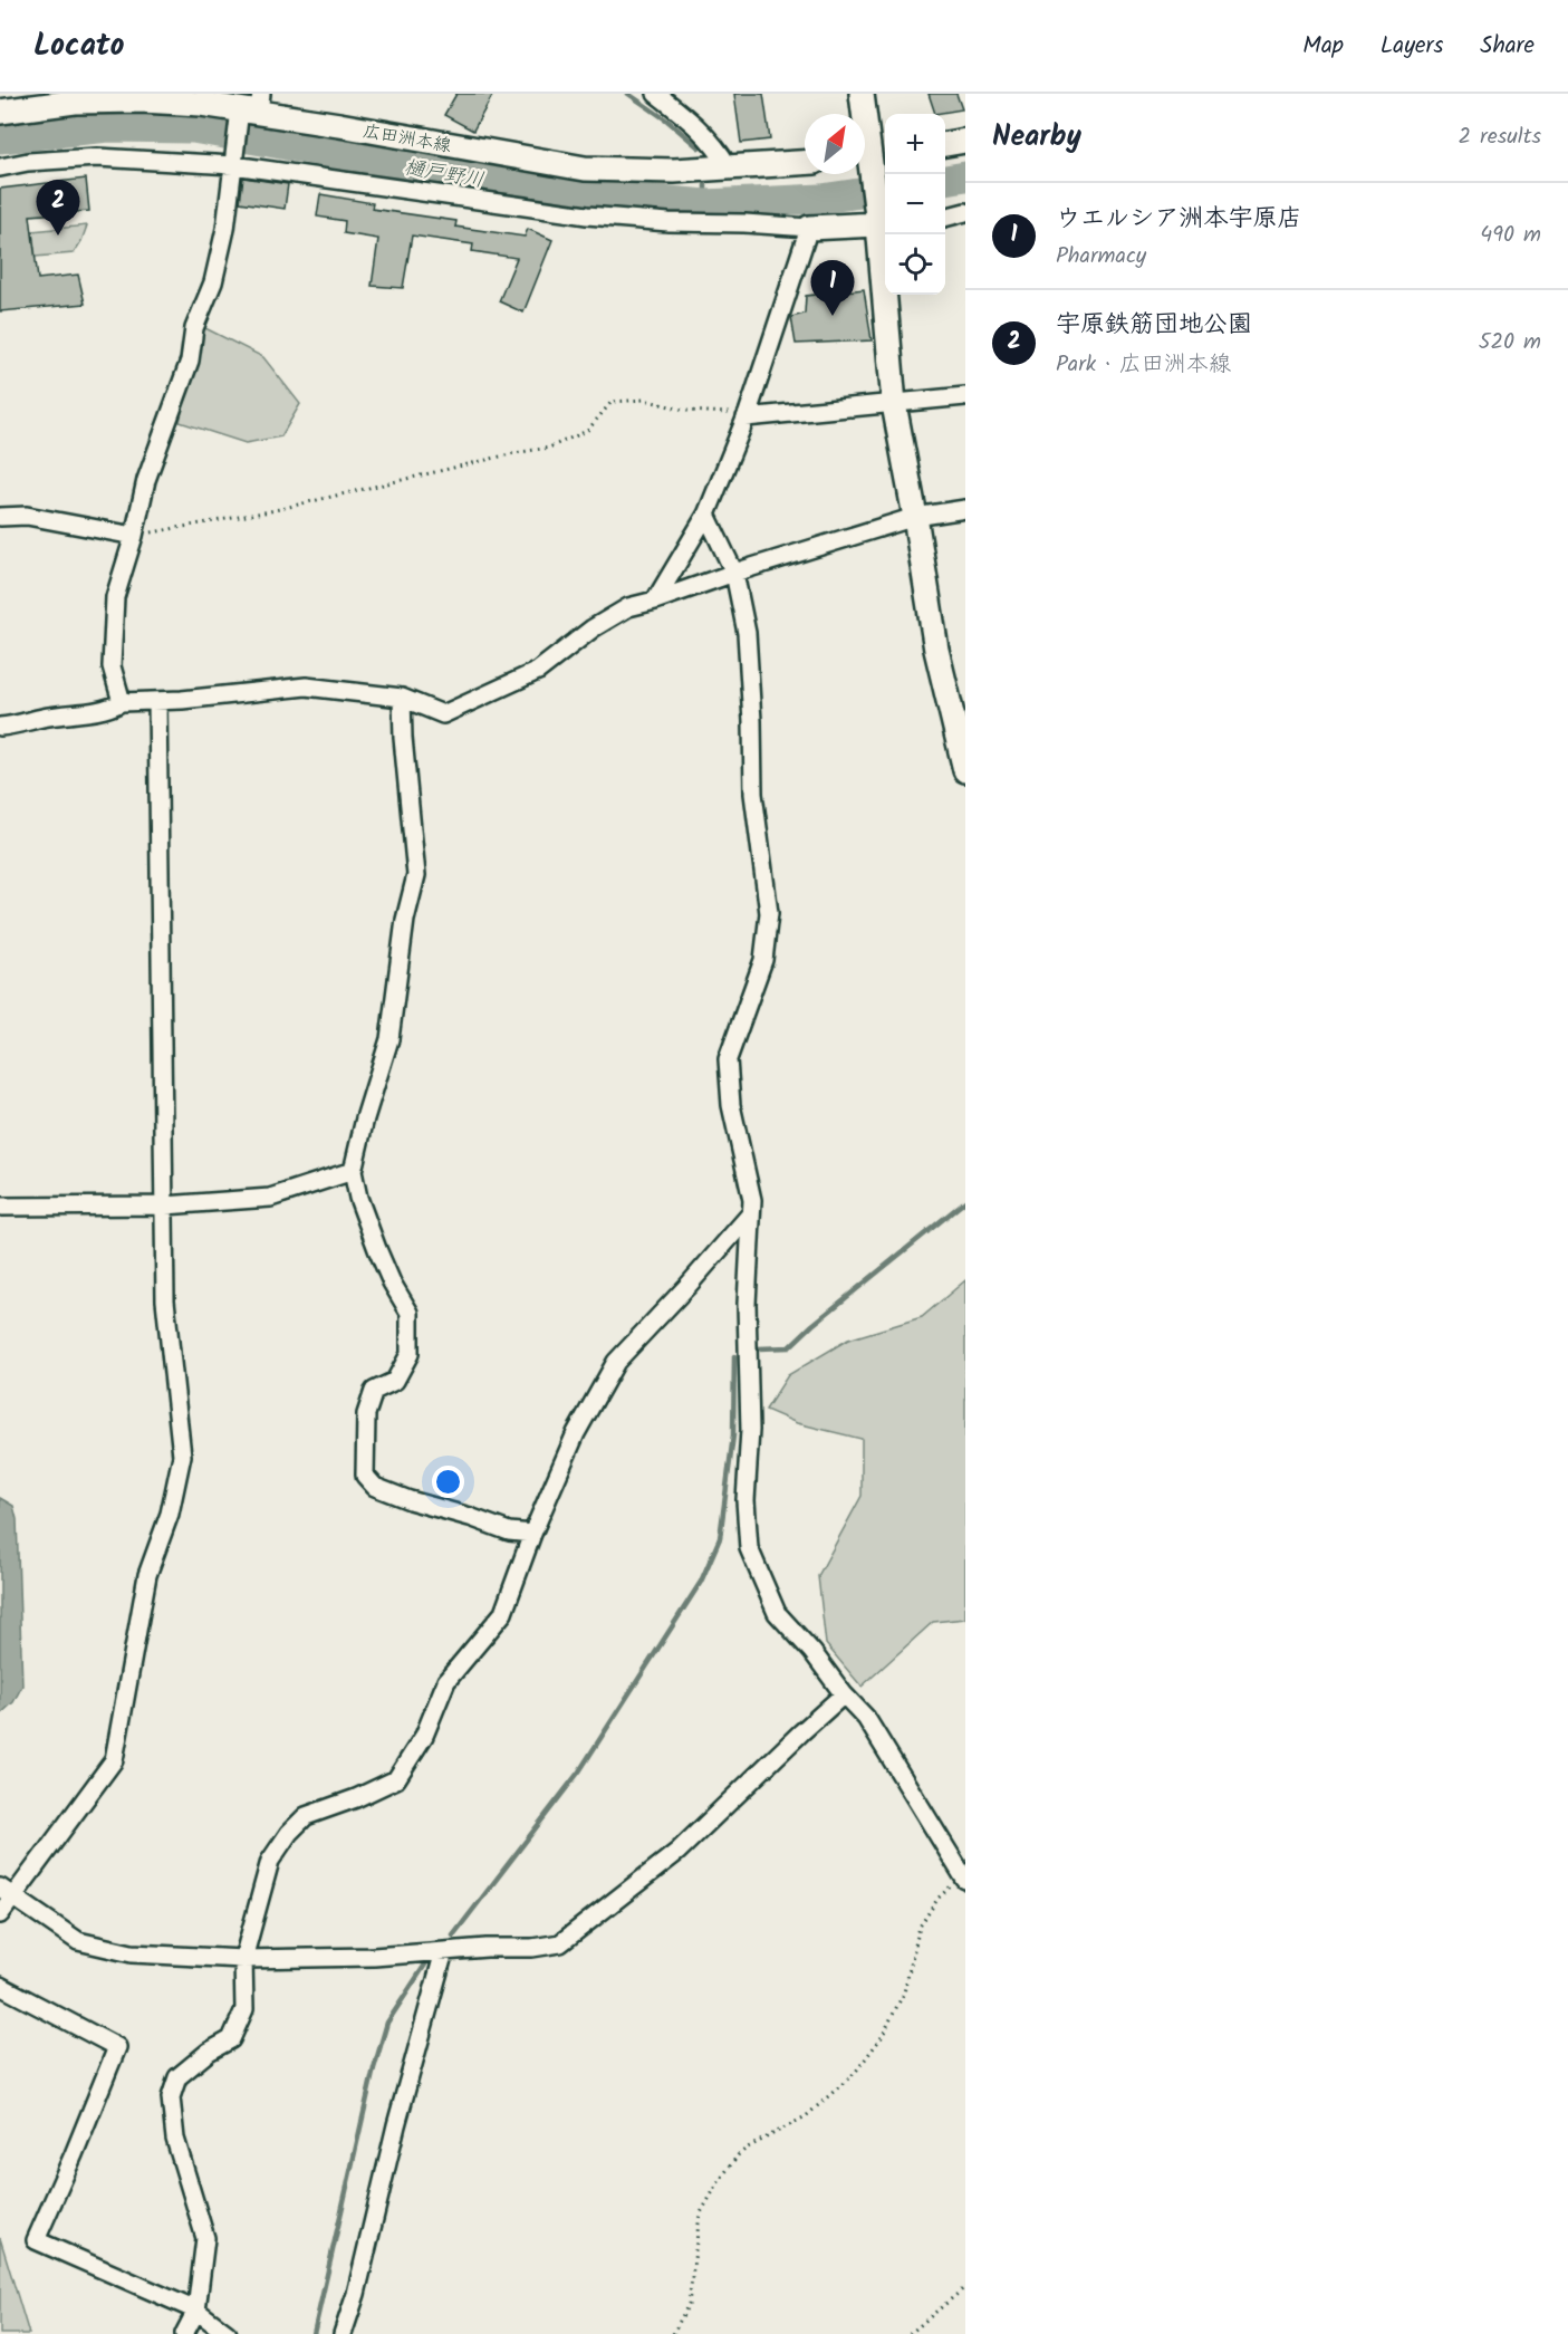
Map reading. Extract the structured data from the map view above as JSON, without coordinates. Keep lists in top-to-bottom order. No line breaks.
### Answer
{"streets":{"main road":["広田洲本線"]},"water":["樋戸野川"],"north":"top right","page":{"header":"Locato","nav":["Map","Layers","Share"],"heading":["Nearby","2 results"],"map_buttons":["+","−"],"pins":["2","1"],"list":[{"mark":"1","name":"ウエルシア洲本宇原店","note":"Pharmacy","value":"490 m"},{"mark":"2","name":"宇原鉄筋団地公園","note":"Park · 広田洲本線","value":"520 m"}]}}
